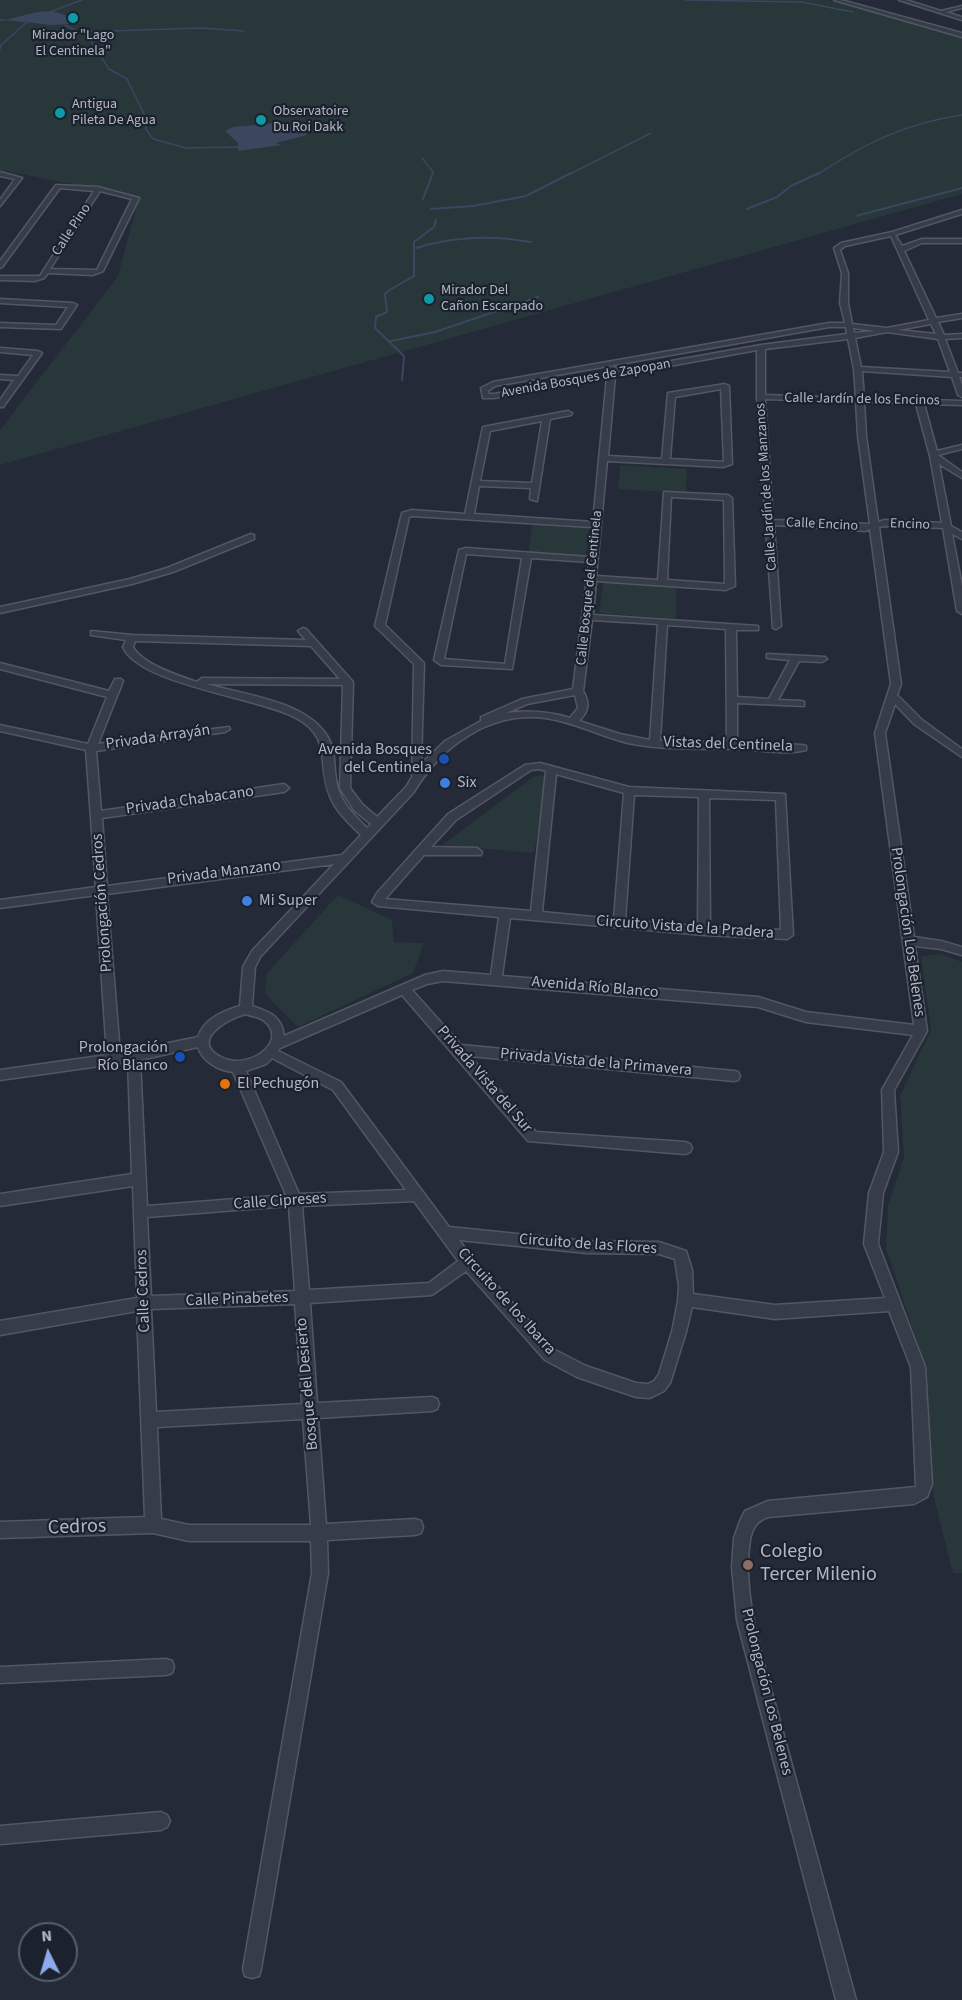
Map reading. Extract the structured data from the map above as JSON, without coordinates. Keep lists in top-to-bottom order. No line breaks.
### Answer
{"streets":{"street":["Calle Pino","Avenida Bosques de Zapopan","Calle Jardín de los Encinos","Calle Jardín de los Manzanos","Calle Encino","Encino","Calle Bosque del Centinela","Privada Arrayán","Vistas del Centinela","Privada Chabacano","Privada Manzano","Prolongación Cedros","Circuito Vista de la Pradera","Prolongación Los Belenes","Avenida Río Blanco","Privada Vista de la Primavera","Privada Vista del Sur","Calle Cipreses","Circuito de las Flores","Calle Cedros","Calle Pinabetes","Circuito de los Ibarra","Bosque del Desierto","Cedros"]},"crossings":[["Avenida Bosques de Zapopan","Calle Jardín de los Manzanos"],["Avenida Bosques de Zapopan","Calle Bosque del Centinela"],["Avenida Bosques de Zapopan","Prolongación Los Belenes"],["Calle Jardín de los Encinos","Calle Jardín de los Manzanos"],["Calle Jardín de los Encinos","Prolongación Los Belenes"],["Calle Jardín de los Manzanos","Calle Encino"],["Calle Encino","Encino"],["Calle Encino","Prolongación Los Belenes"],["Encino","Prolongación Los Belenes"],["Calle Bosque del Centinela","Vistas del Centinela"],["Privada Arrayán","Prolongación Cedros"],["Privada Chabacano","Prolongación Cedros"],["Privada Manzano","Prolongación Cedros"],["Prolongación Los Belenes","Avenida Río Blanco"],["Avenida Río Blanco","Privada Vista del Sur"],["Avenida Río Blanco","Circuito de los Ibarra"],["Avenida Río Blanco","Bosque del Desierto"],["Privada Vista de la Primavera","Privada Vista del Sur"],["Calle Cipreses","Calle Cedros"],["Calle Cipreses","Circuito de los Ibarra"],["Calle Cipreses","Bosque del Desierto"],["Circuito de las Flores","Circuito de los Ibarra"],["Calle Cedros","Calle Pinabetes"],["Calle Cedros","Cedros"],["Calle Pinabetes","Circuito de los Ibarra"],["Calle Pinabetes","Bosque del Desierto"],["Circuito de los Ibarra","Bosque del Desierto"],["Bosque del Desierto","Cedros"]],"places":["Mirador \"Lago El Centinela\"","Antigua Pileta De Agua","Observatoire Du Roi Dakk","Mirador Del Cañon Escarpado","Avenida Bosques del Centinela","Six","Mi Super","Prolongación Río Blanco","El Pechugón","Colegio Tercer Milenio"],"north":"top"}
